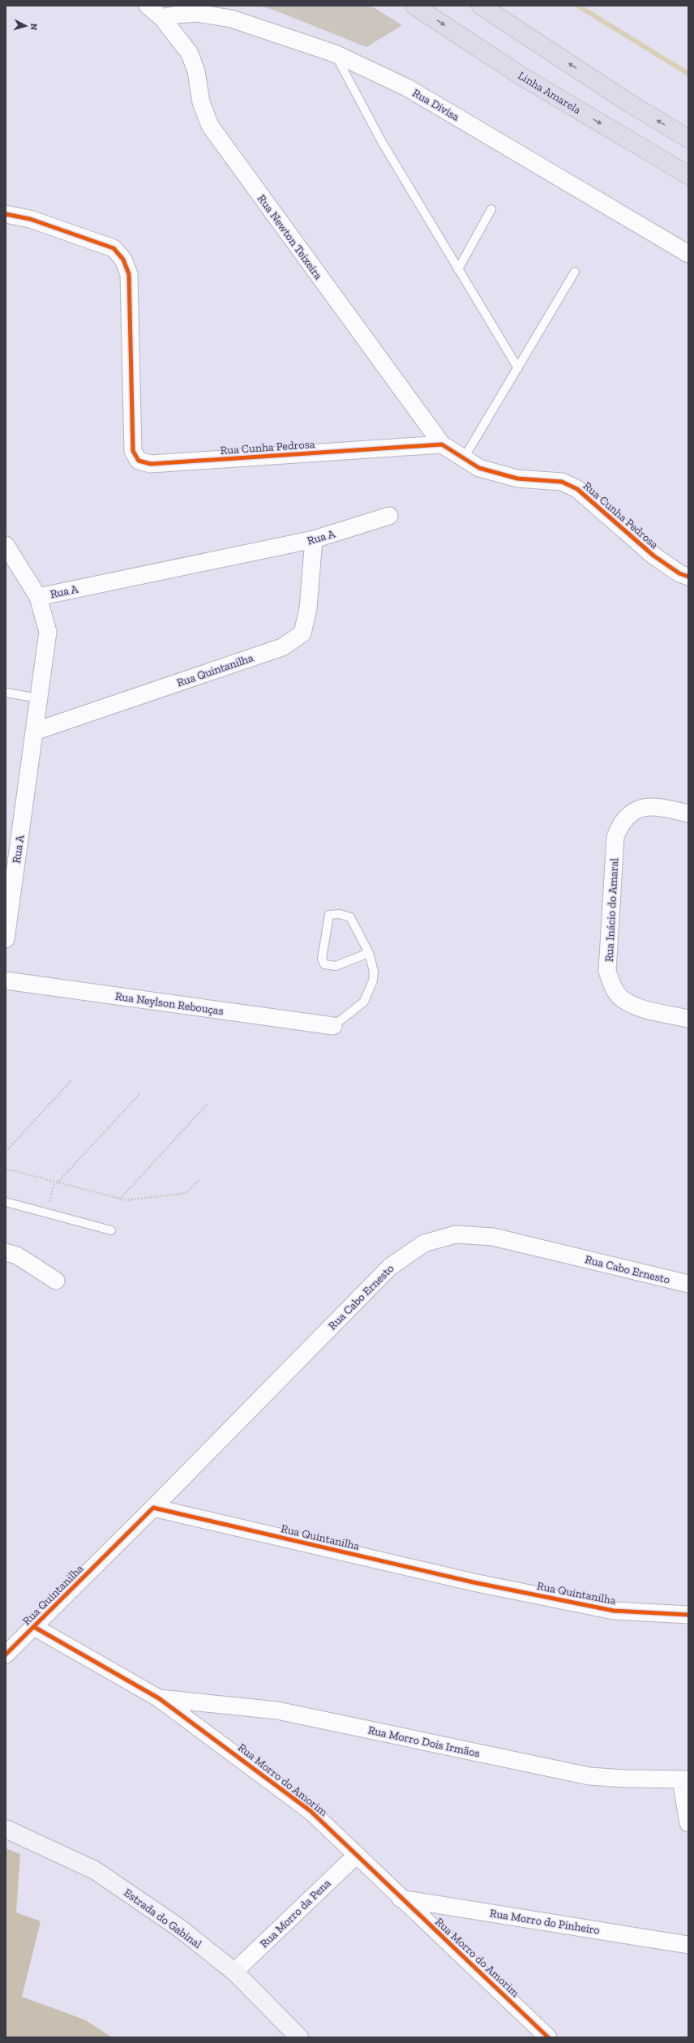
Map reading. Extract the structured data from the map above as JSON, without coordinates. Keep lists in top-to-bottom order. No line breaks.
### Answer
{"streets":{"highway":["Linha Amarela"],"main road":["Estrada do Gabinal"],"street":["Rua Divisa","Rua Newton Teixeira","Rua Cunha Pedrosa","Rua A","Rua Quintanilha","Rua Inácio do Amaral","Rua Neylson Rebouças","Rua Cabo Ernesto","Rua Morro Dois Irmãos","Rua Morro do Amorim","Rua Morro da Pena","Rua Morro do Pinheiro"]},"crossings":[["Rua Divisa","Rua Newton Teixeira"],["Rua Newton Teixeira","Rua Cunha Pedrosa"],["Rua A","Rua Quintanilha"],["Rua Quintanilha","Rua Cabo Ernesto"],["Rua Quintanilha","Rua Morro do Amorim"],["Rua Morro Dois Irmãos","Rua Morro do Amorim"],["Rua Morro do Amorim","Rua Morro da Pena"],["Rua Morro do Amorim","Rua Morro do Pinheiro"],["Rua Morro da Pena","Estrada do Gabinal"]],"north":"right"}
